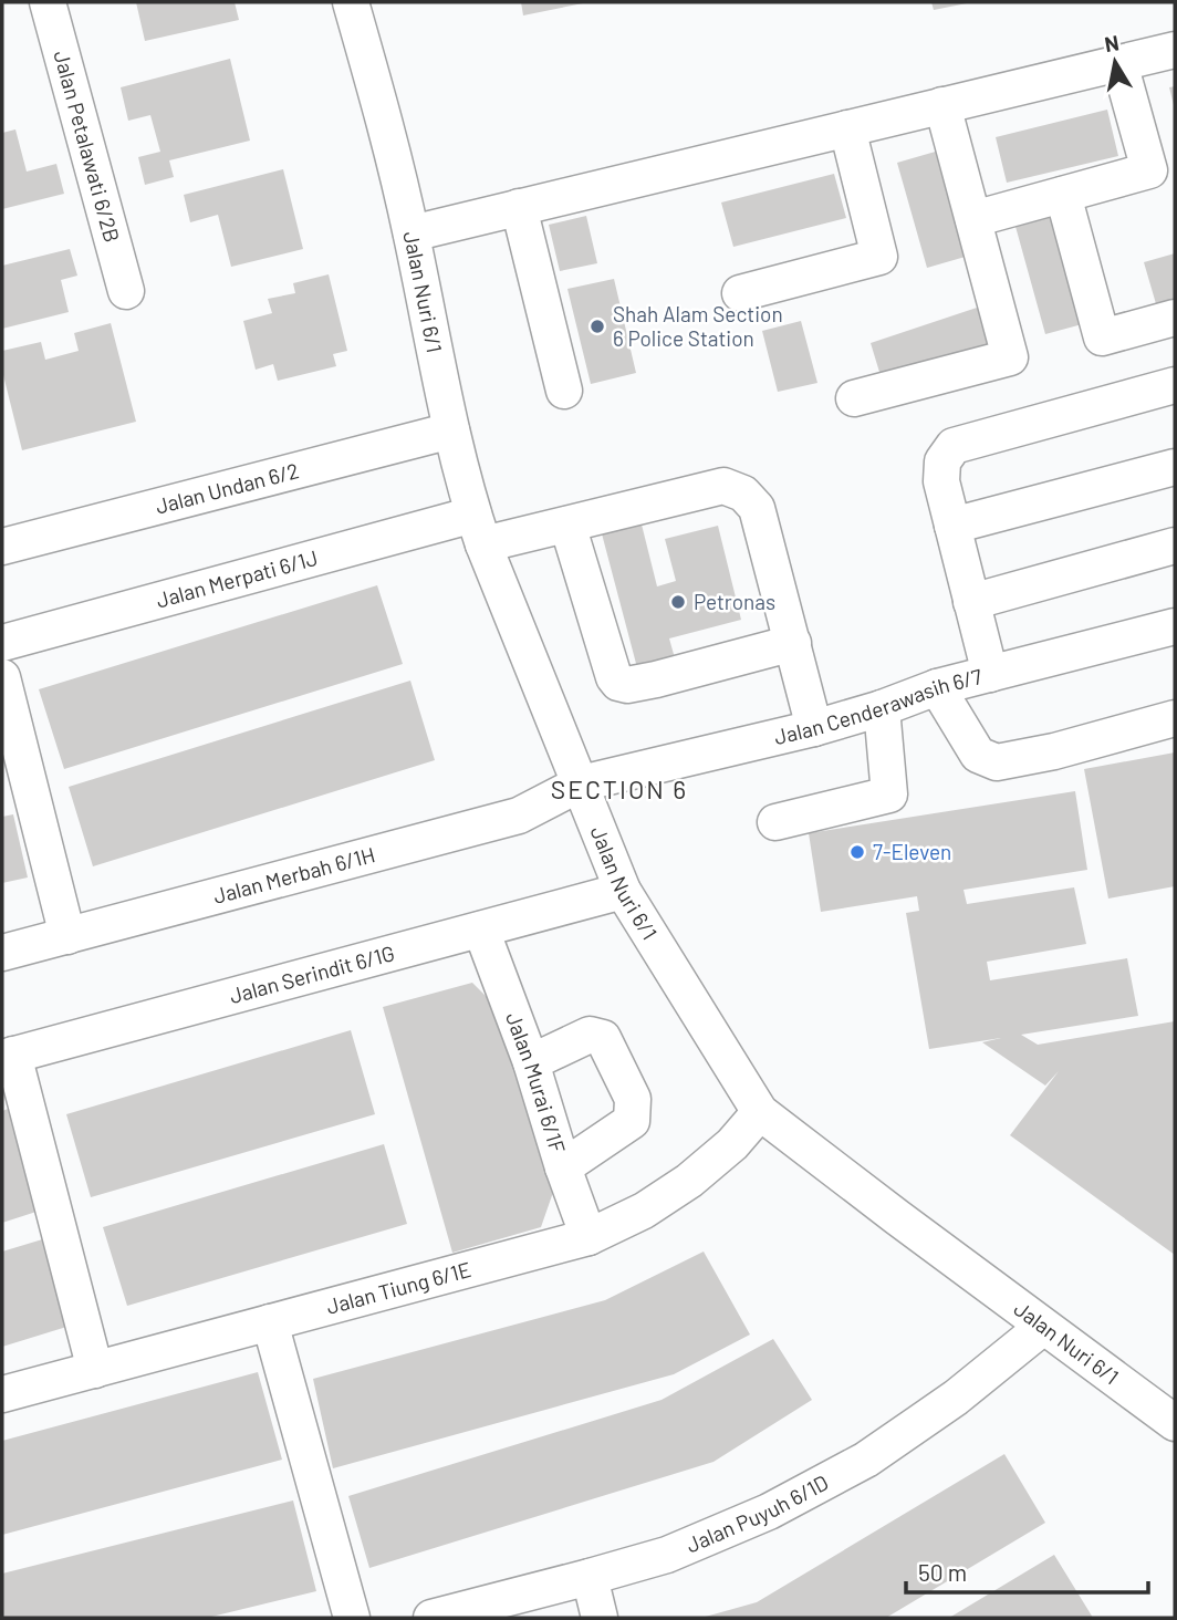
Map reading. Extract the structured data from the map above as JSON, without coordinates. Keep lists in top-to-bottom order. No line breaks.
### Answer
{"streets":{"street":["Jalan Petalawati 6/2B","Jalan Nuri 6/1","Jalan Undan 6/2","Jalan Merpati 6/1J","Jalan Cenderawasih 6/7","Jalan Merbah 6/1H","Jalan Serindit 6/1G","Jalan Murai 6/1F","Jalan Tiung 6/1E","Jalan Puyuh 6/1D"]},"crossings":[["Jalan Nuri 6/1","Jalan Undan 6/2"],["Jalan Nuri 6/1","Jalan Merpati 6/1J"],["Jalan Nuri 6/1","Jalan Cenderawasih 6/7"],["Jalan Nuri 6/1","Jalan Merbah 6/1H"],["Jalan Nuri 6/1","Jalan Serindit 6/1G"],["Jalan Nuri 6/1","Jalan Tiung 6/1E"],["Jalan Nuri 6/1","Jalan Puyuh 6/1D"],["Jalan Merpati 6/1J","Jalan Cenderawasih 6/7"],["Jalan Cenderawasih 6/7","Jalan Merbah 6/1H"],["Jalan Serindit 6/1G","Jalan Murai 6/1F"],["Jalan Murai 6/1F","Jalan Tiung 6/1E"]],"districts":["SECTION 6"],"places":["Shah Alam Section 6 Police Station","Petronas","7-Eleven"],"scale_bar":"50 m","north":"top"}
